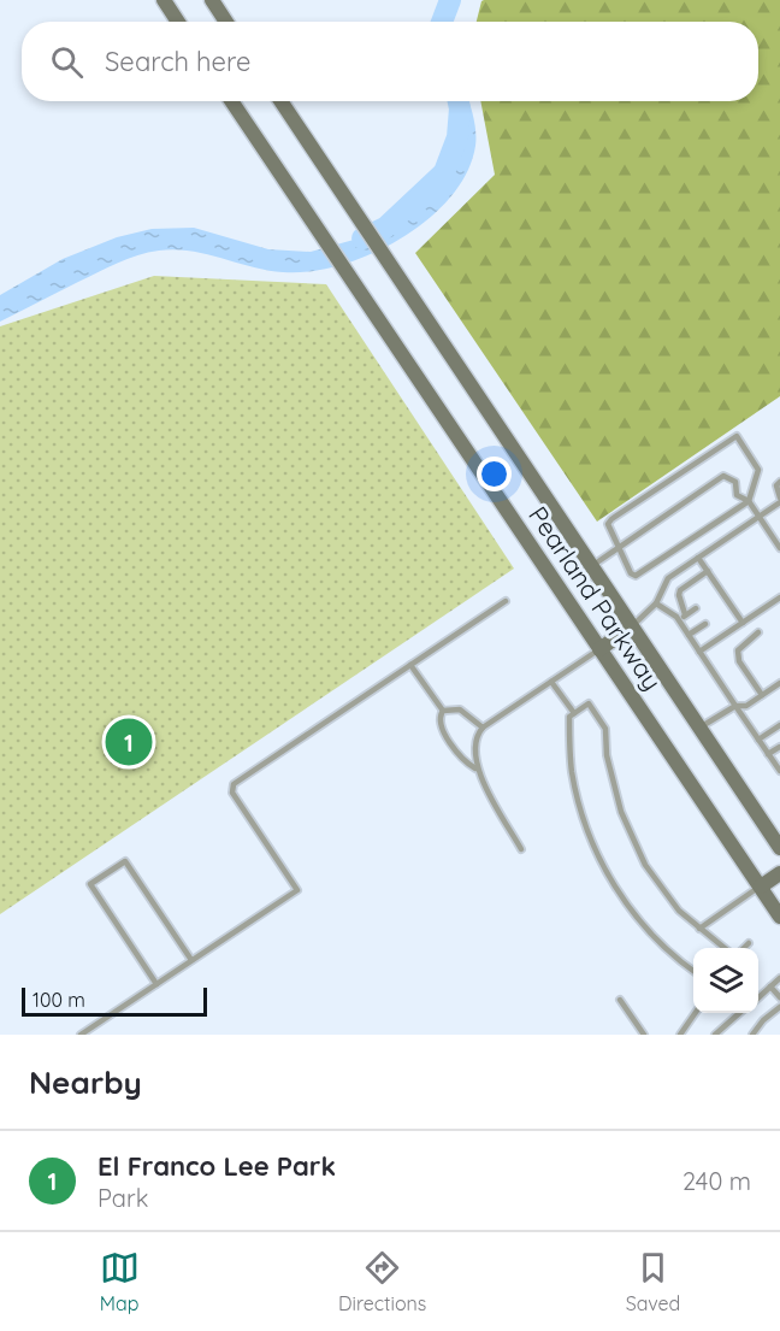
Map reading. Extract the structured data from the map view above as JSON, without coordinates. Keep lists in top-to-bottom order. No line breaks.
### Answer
{"streets":{"main road":["Pearland Parkway"]},"scale_bar":"100 m","page":{"search":"Search here","pins":"1","scale":"100 m","heading":"Nearby","list":[{"mark":"1","name":"El Franco Lee Park","note":"Park","value":"240 m"}],"nav":["Map","Directions","Saved"]}}
